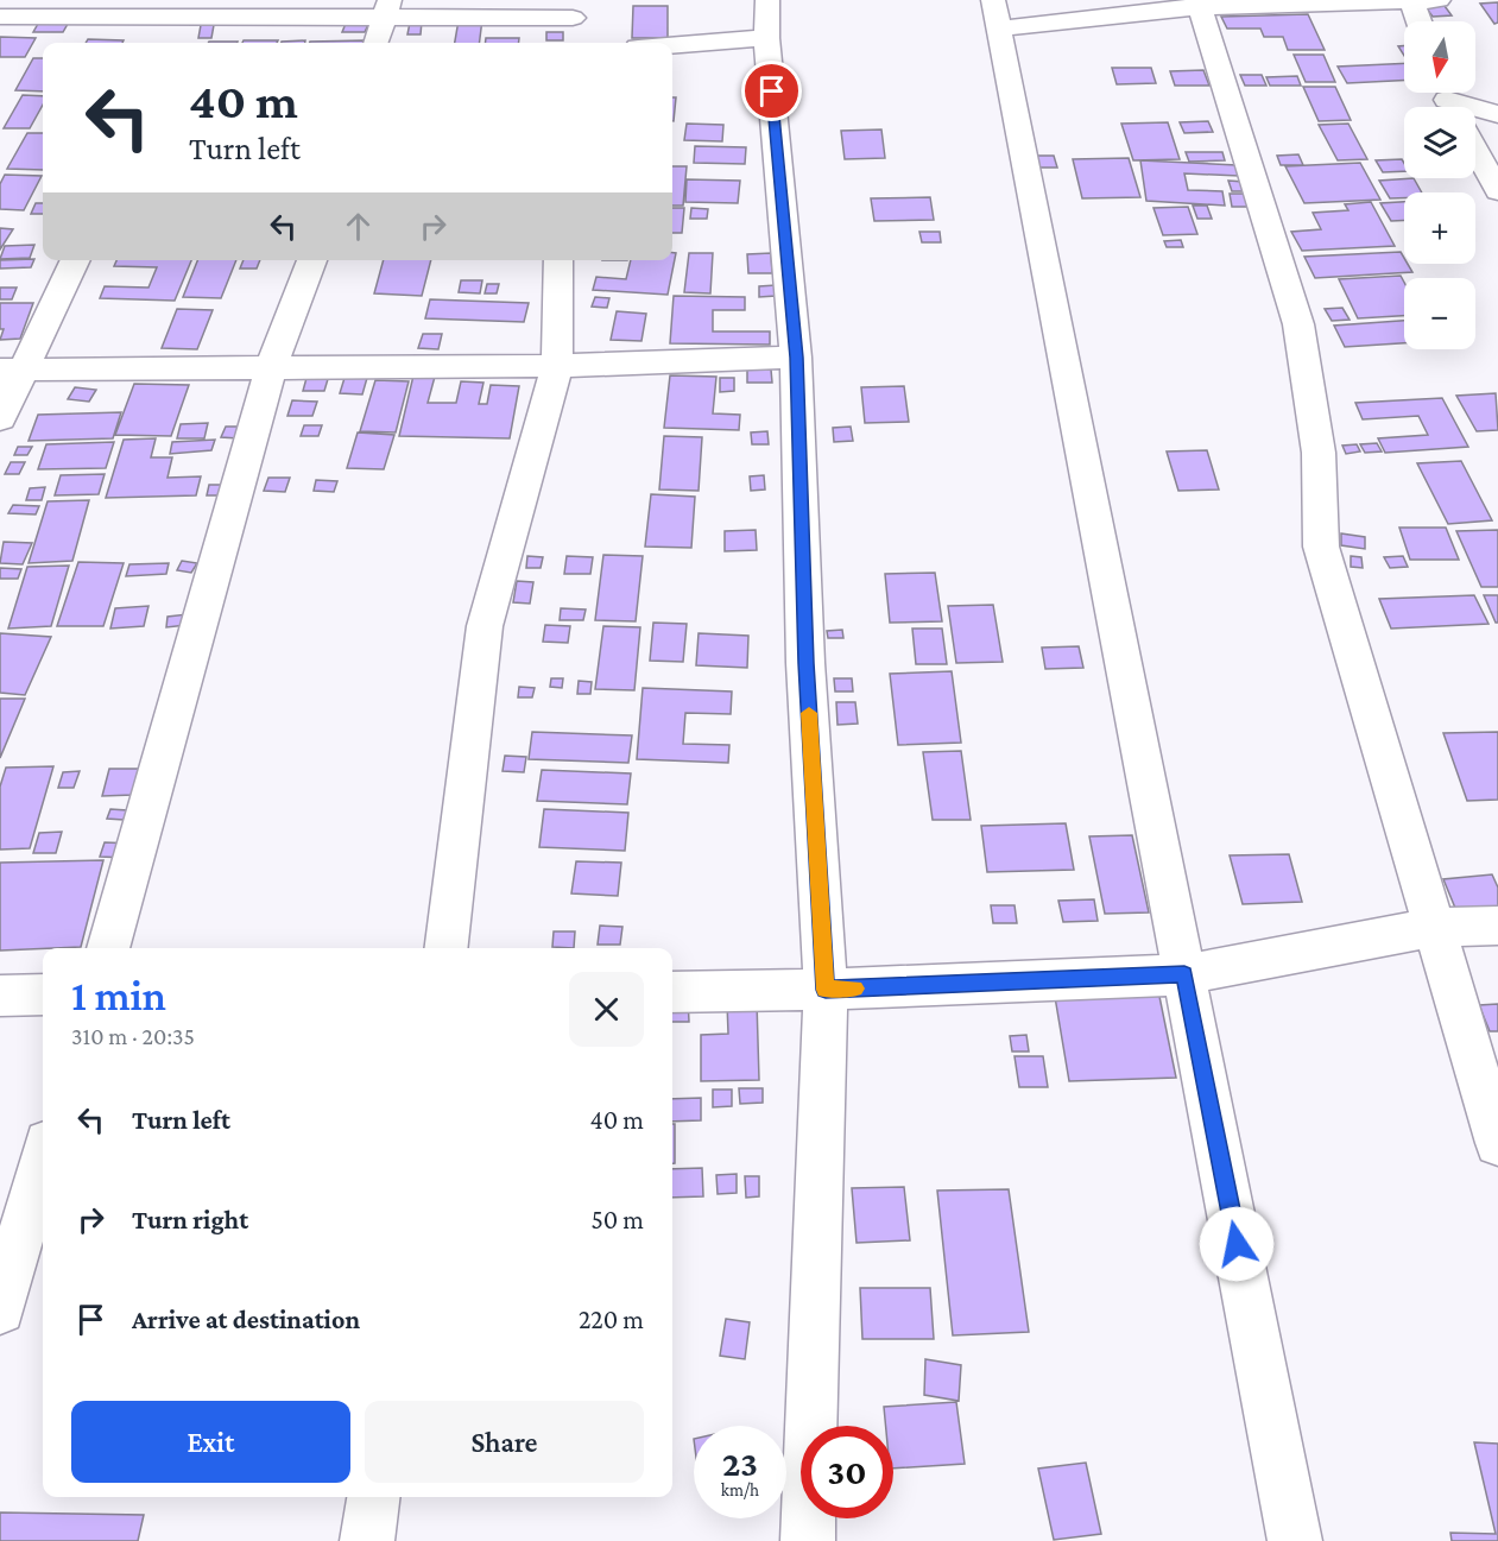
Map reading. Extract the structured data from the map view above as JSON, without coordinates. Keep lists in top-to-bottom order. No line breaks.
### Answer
{"north":"bottom","page":{"map_buttons":["+","−"],"turn":["40 m","Turn left"],"heading":["1 min","310 m · 20:35"],"list":[{"name":"Turn left","value":"40 m"},{"name":"Turn right","value":"50 m"},{"name":"Arrive at destination","value":"220 m"}],"buttons":["Exit","Share"],"speed":"23 km/h","limit":"30"}}
